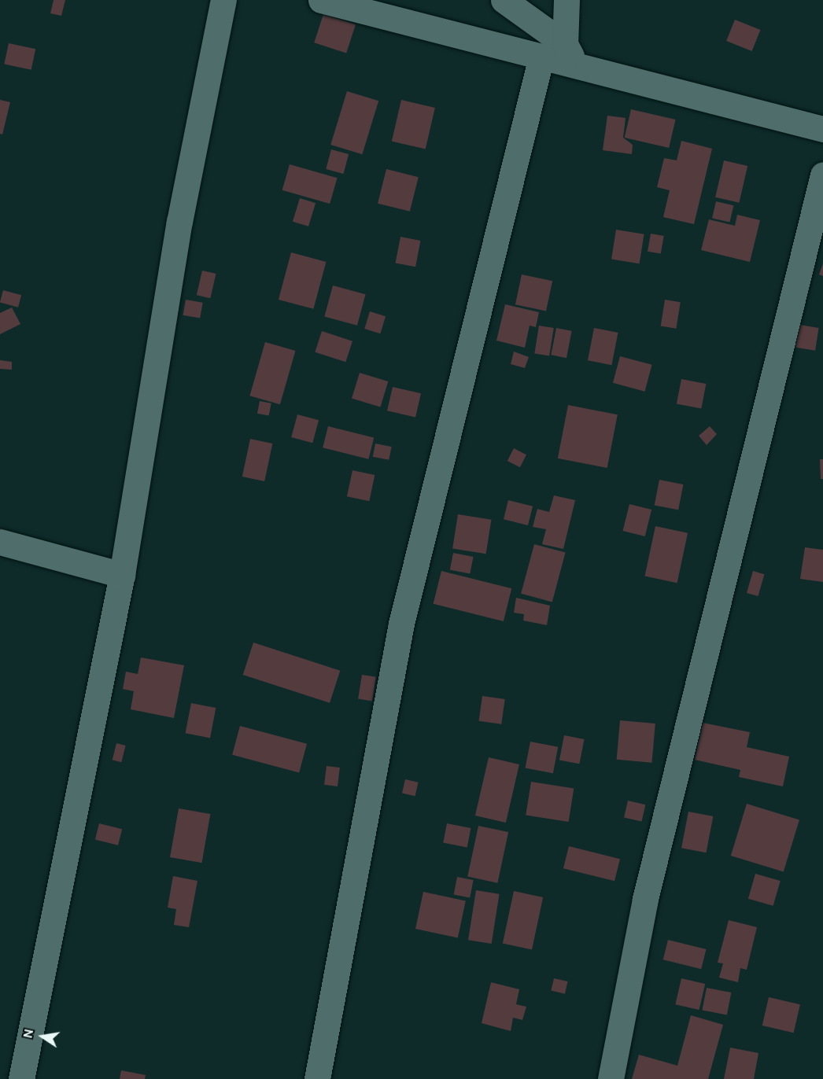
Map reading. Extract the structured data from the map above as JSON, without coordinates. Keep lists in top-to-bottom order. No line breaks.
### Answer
{"north":"left"}
